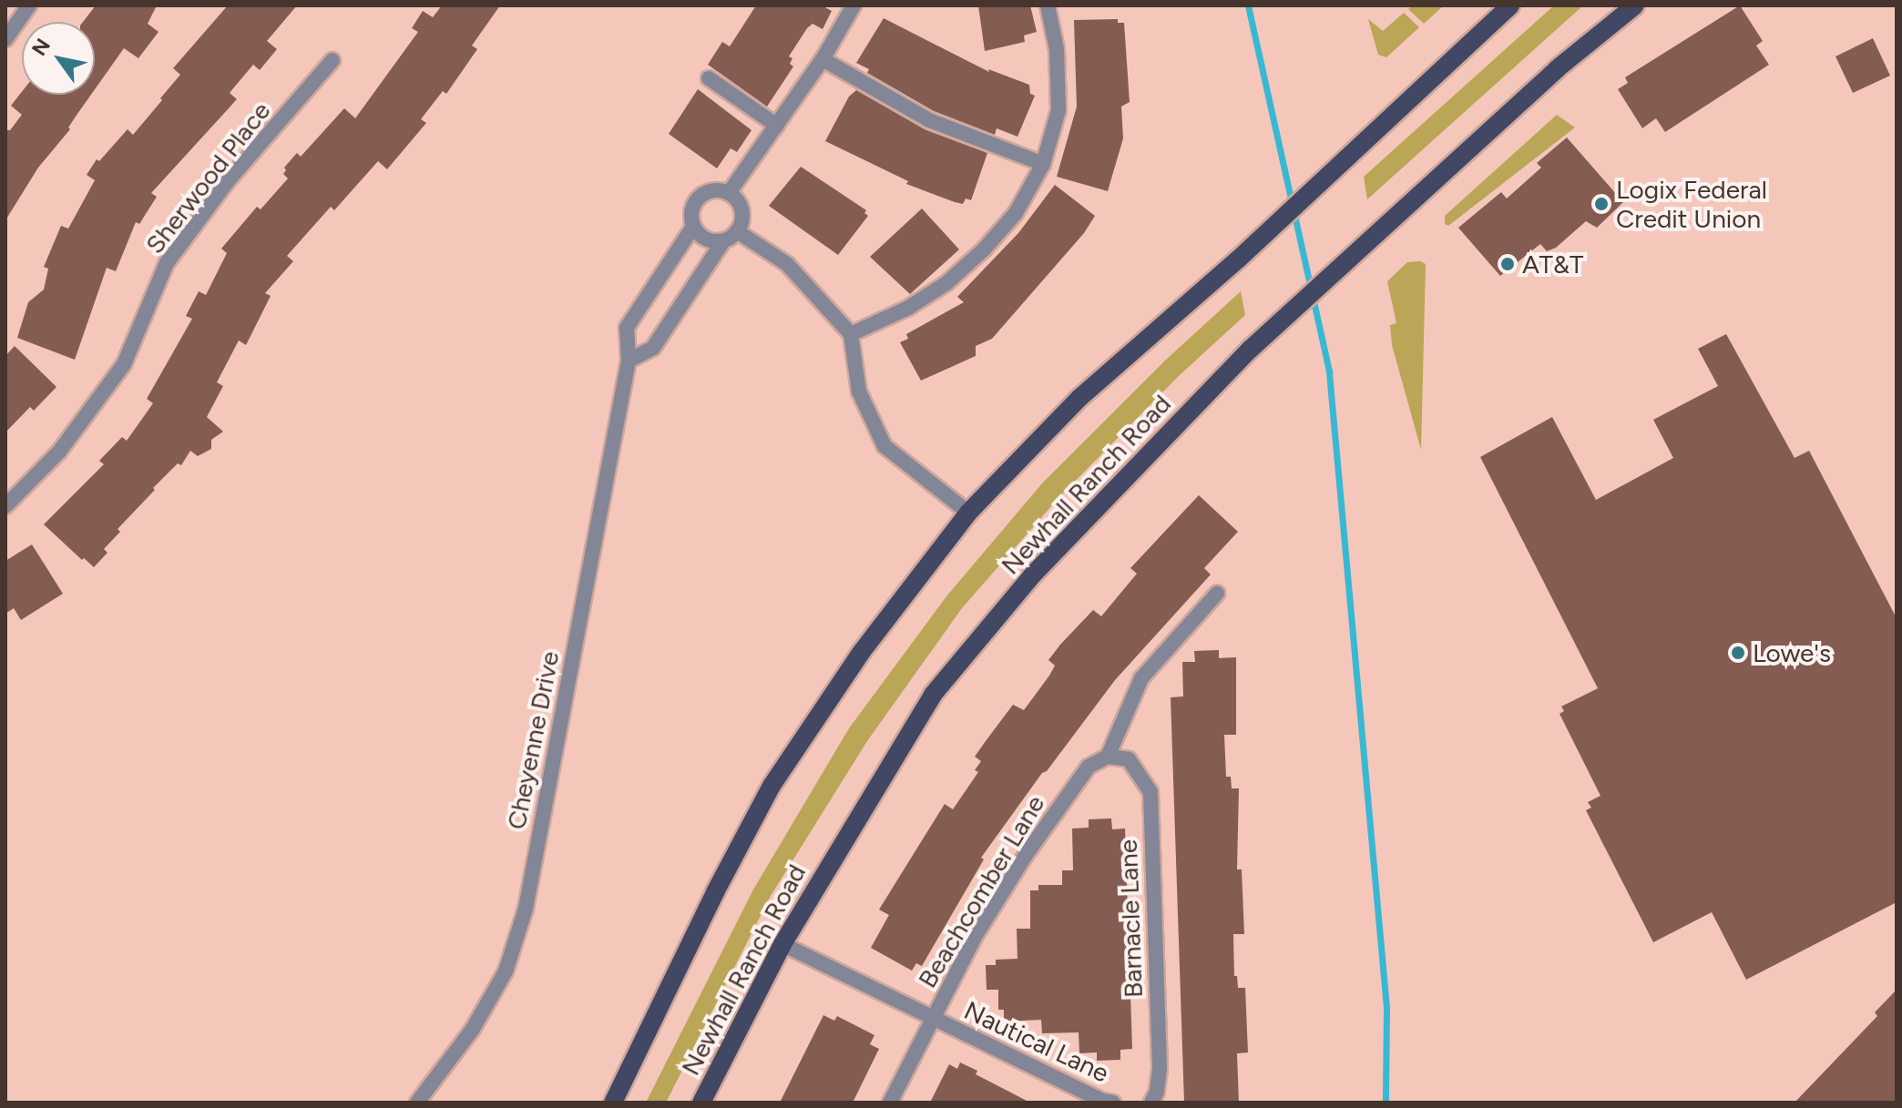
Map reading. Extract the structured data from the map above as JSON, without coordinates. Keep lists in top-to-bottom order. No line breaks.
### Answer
{"streets":{"main road":["Newhall Ranch Road"],"street":["Sherwood Place","Cheyenne Drive","Beachcomber Lane","Barnacle Lane","Nautical Lane"]},"crossings":[["Newhall Ranch Road","Nautical Lane"],["Beachcomber Lane","Barnacle Lane"],["Beachcomber Lane","Nautical Lane"]],"places":["Logix Federal Credit Union","AT&T","Lowe's"],"north":"top left"}
